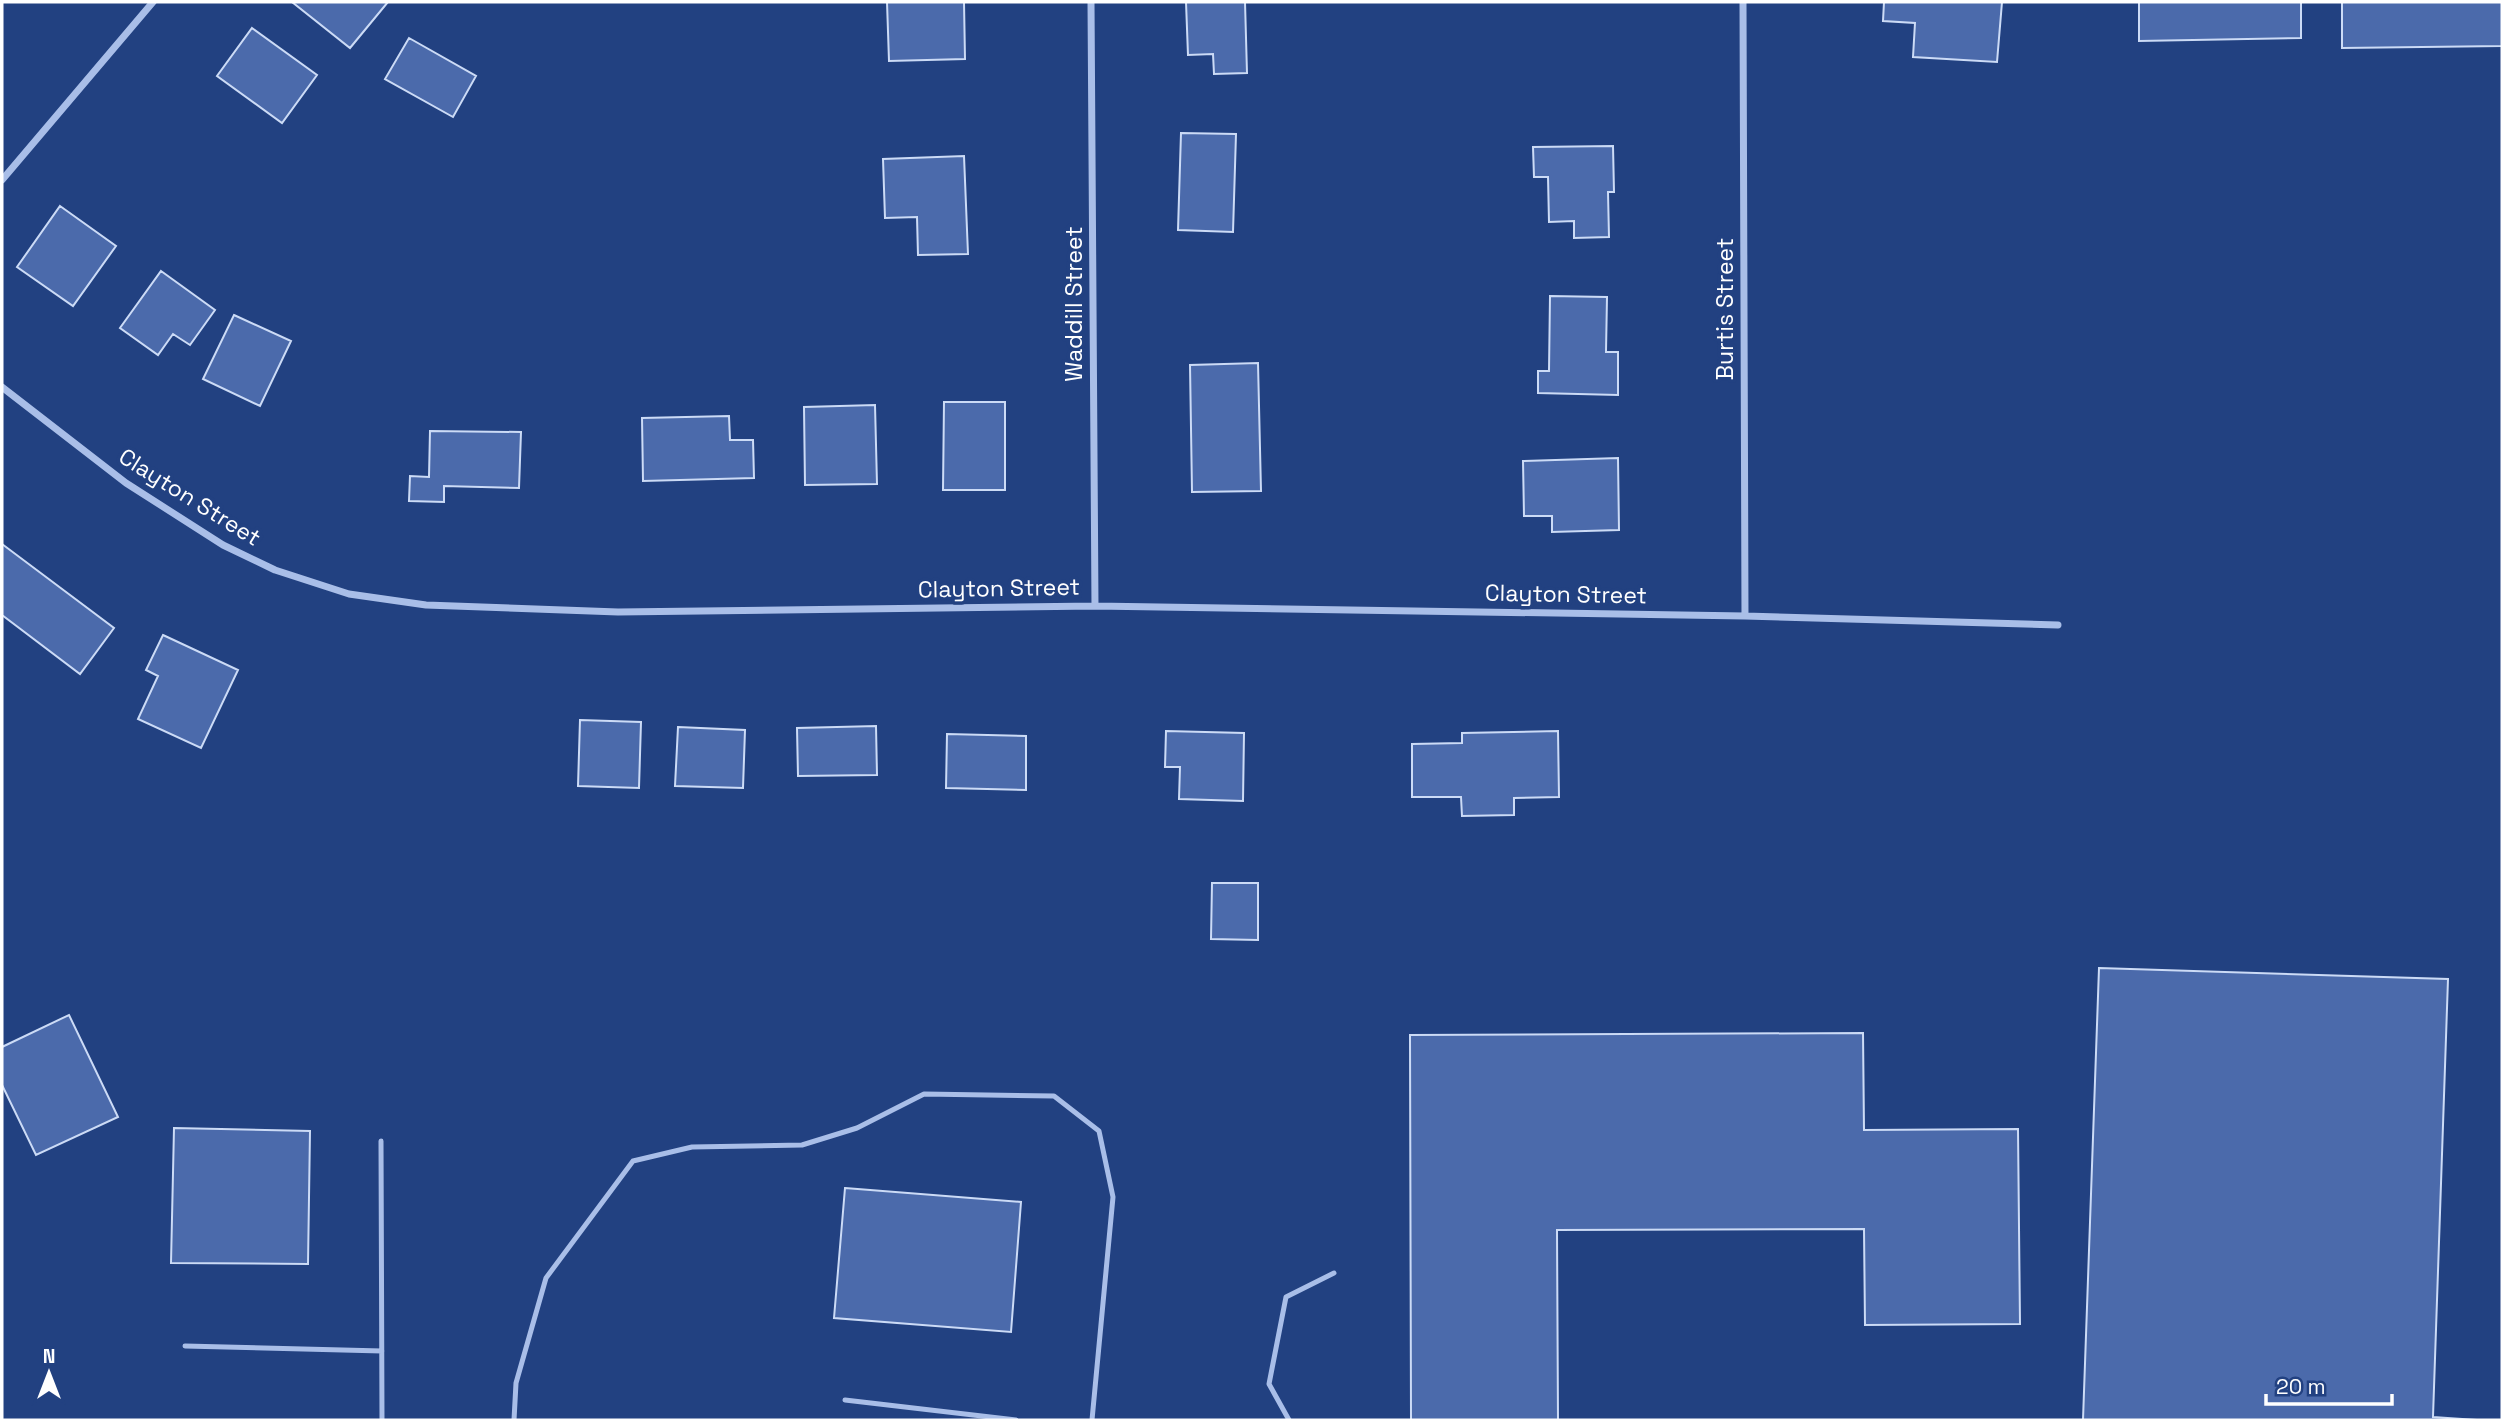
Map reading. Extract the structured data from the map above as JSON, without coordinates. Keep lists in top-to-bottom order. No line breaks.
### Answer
{"streets":{"street":["Waddill Street","Burtis Street","Clayton Street"]},"crossings":[["Waddill Street","Clayton Street"],["Burtis Street","Clayton Street"]],"scale_bar":"20 m","north":"top"}
